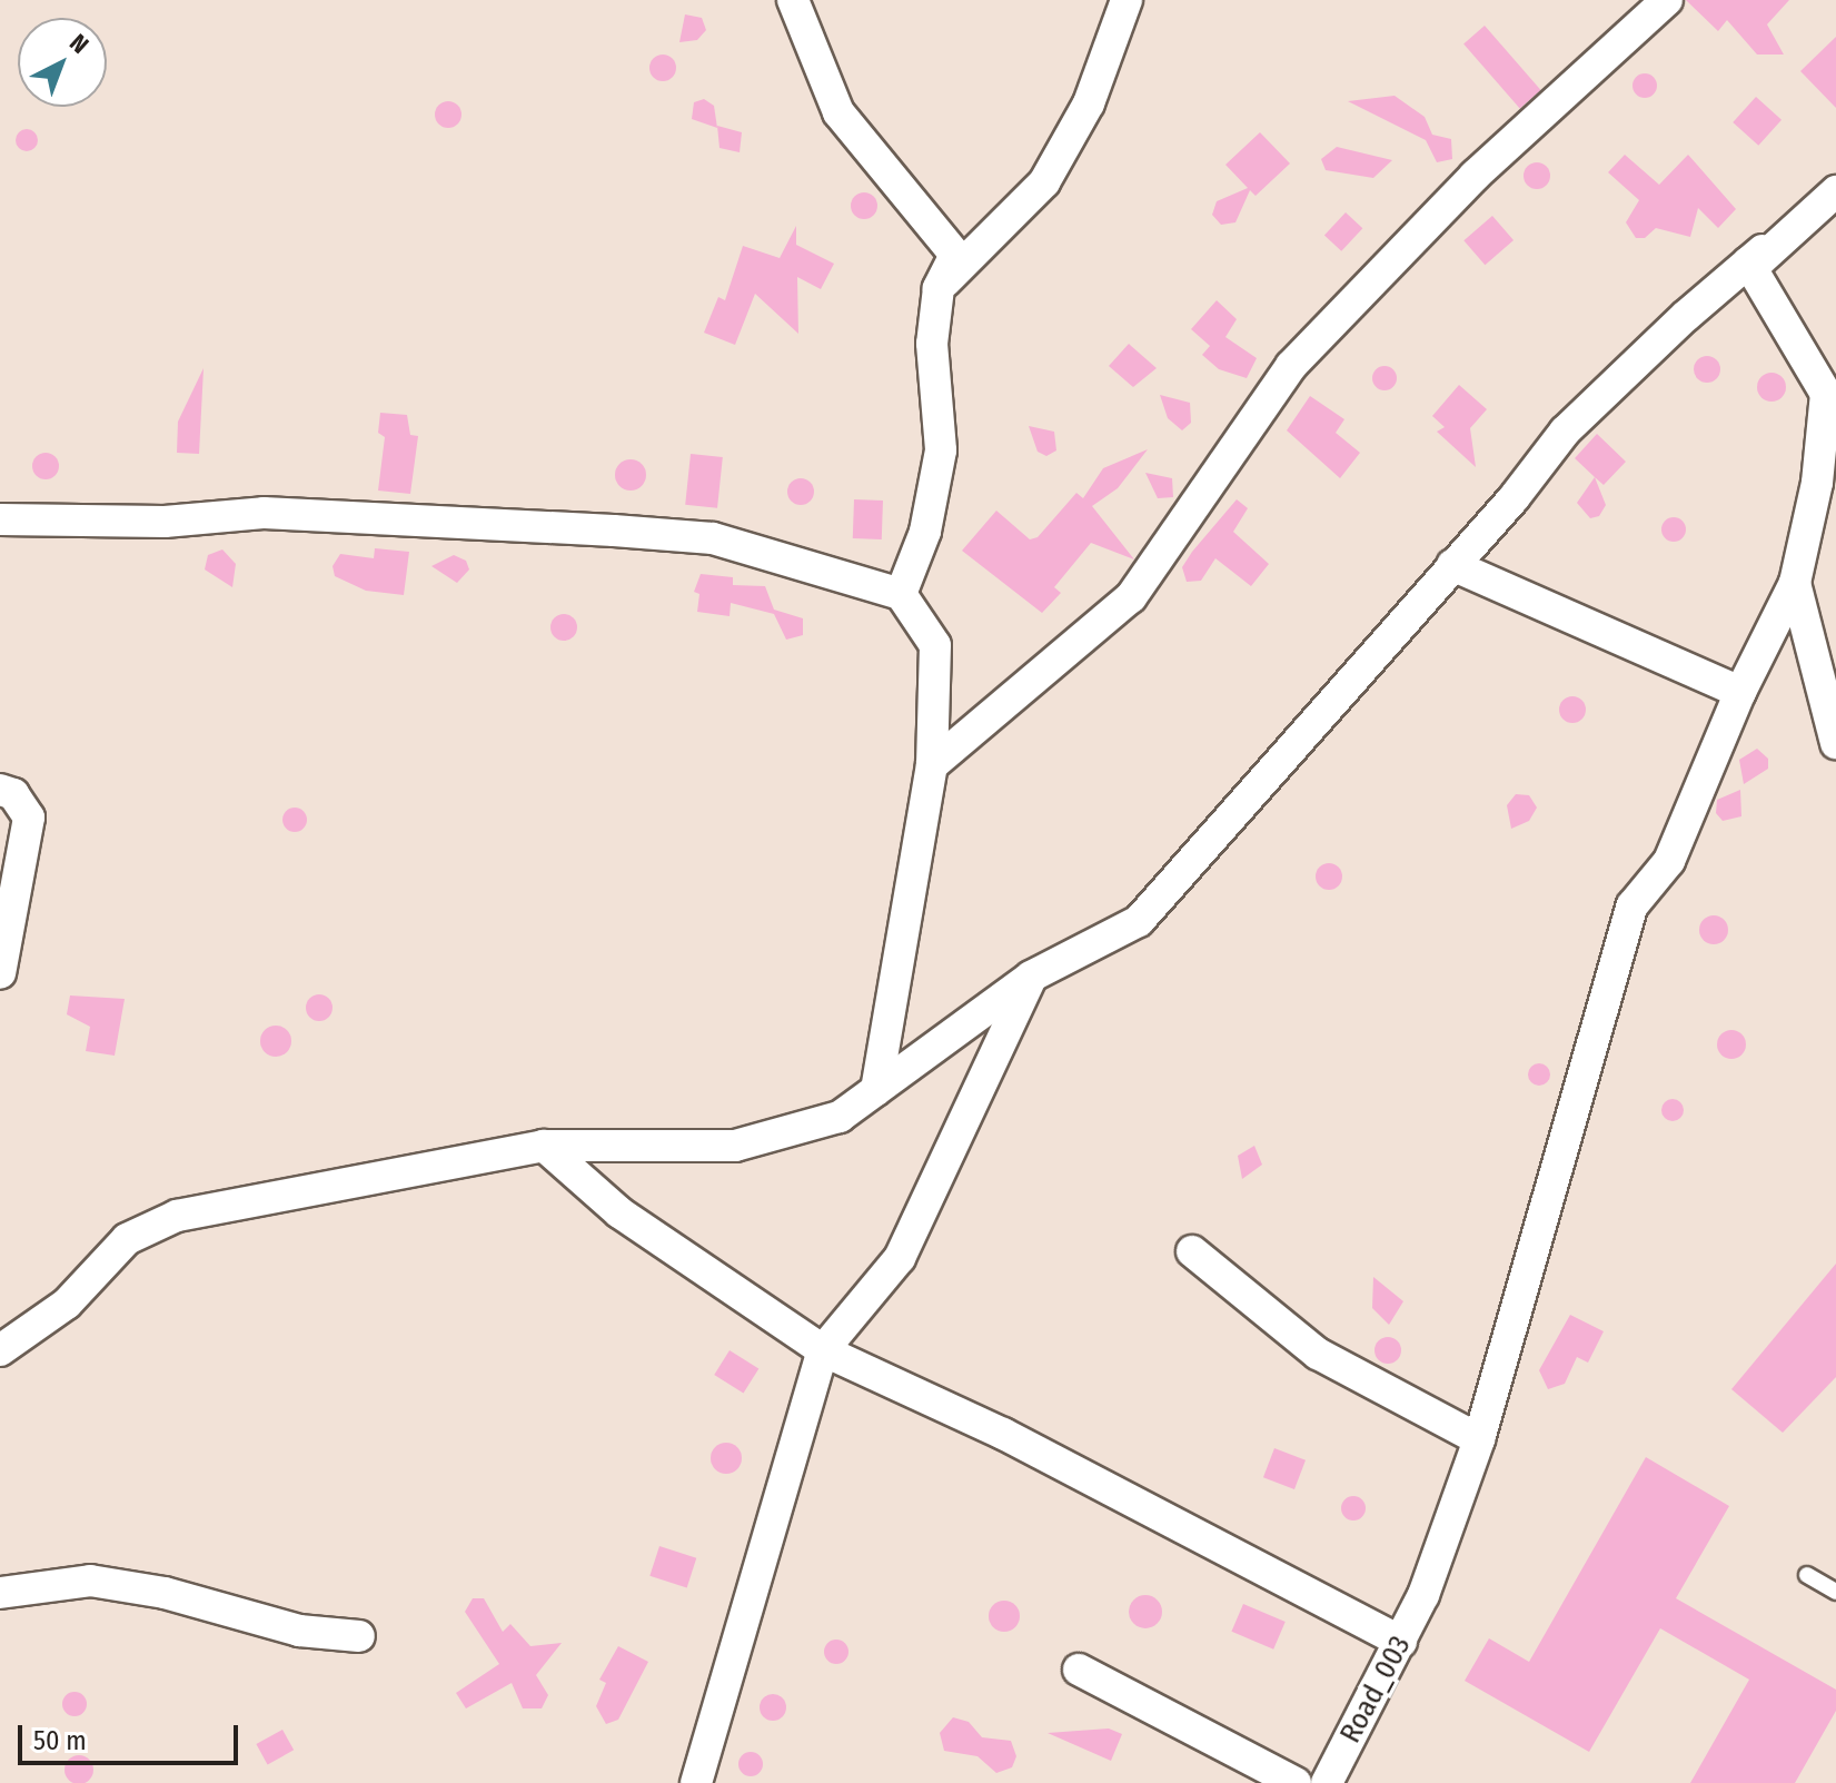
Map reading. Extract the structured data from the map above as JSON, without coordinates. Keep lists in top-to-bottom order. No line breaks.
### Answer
{"streets":{"street":["Road_003"]},"scale_bar":"50 m","north":"top right"}
